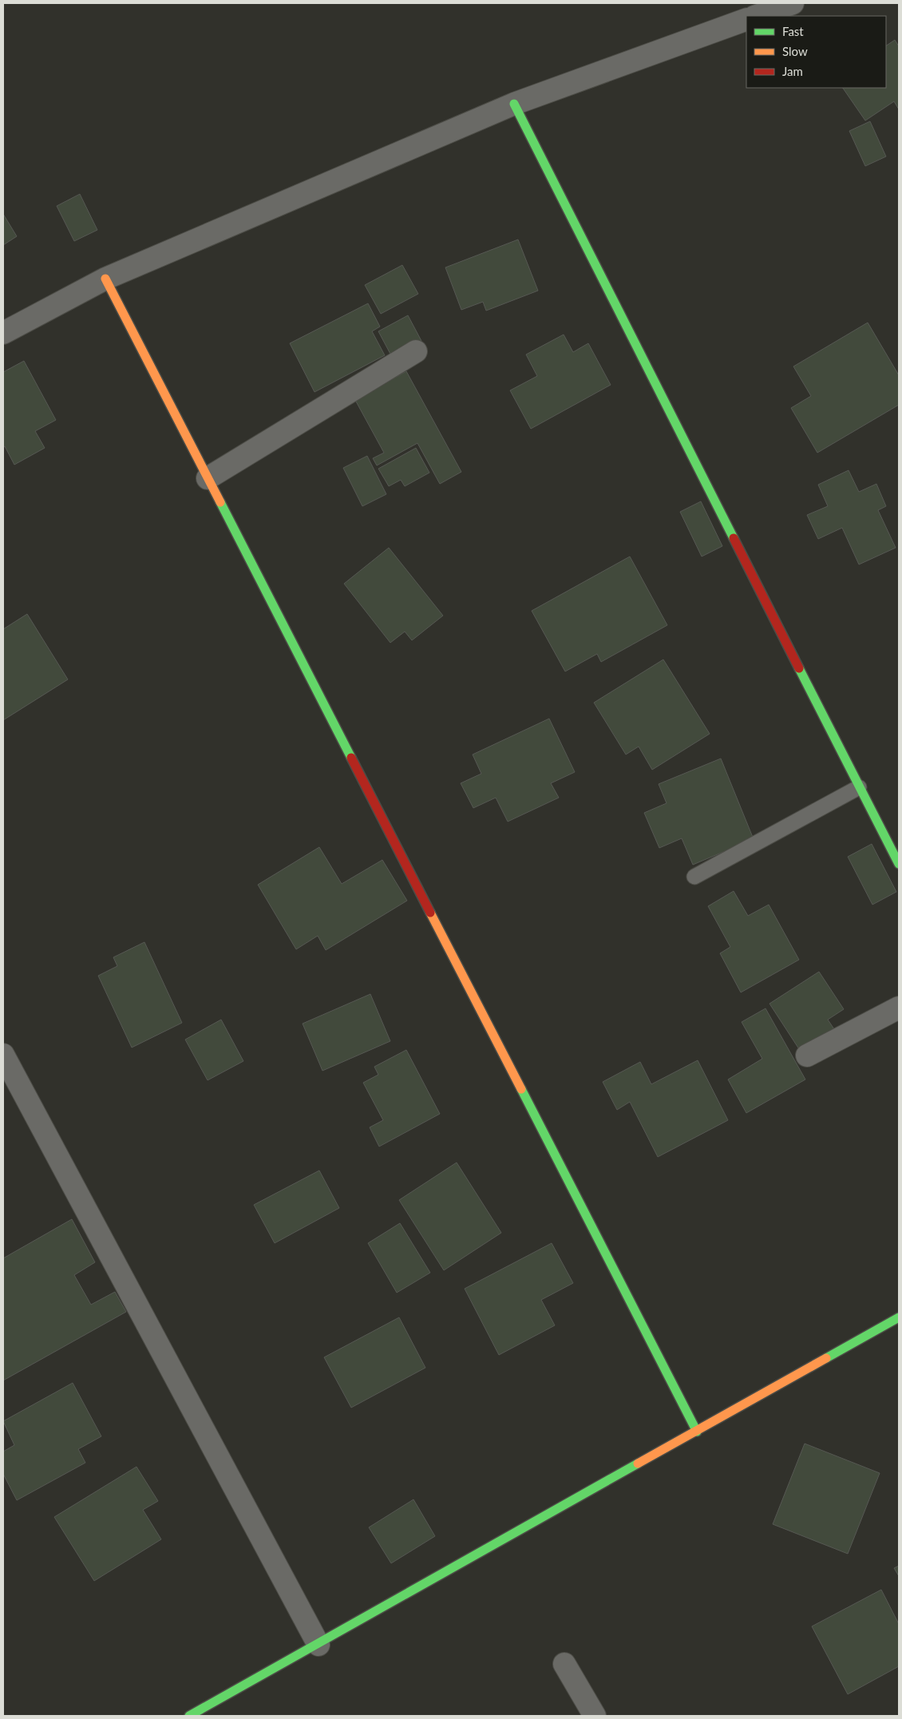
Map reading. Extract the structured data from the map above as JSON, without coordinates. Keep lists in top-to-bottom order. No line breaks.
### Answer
{"legend":["Fast","Slow","Jam"]}
